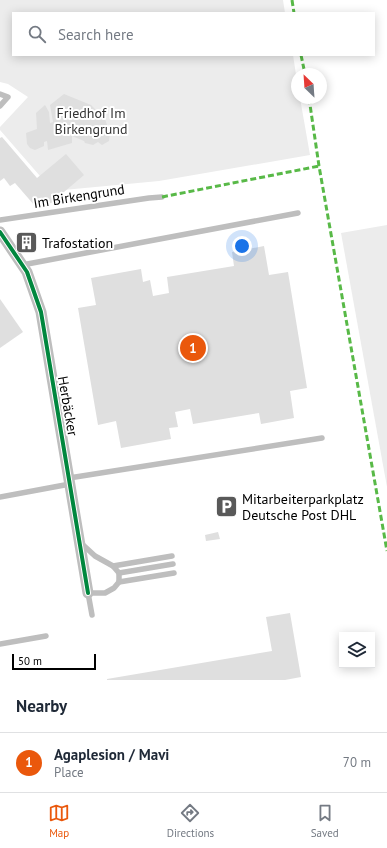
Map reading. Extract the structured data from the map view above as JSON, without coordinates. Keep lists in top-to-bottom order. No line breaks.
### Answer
{"streets":{"street":["Herbäcker"],"lane":["Im Birkengrund"]},"parks":["Friedhof Im Birkengrund"],"places":{"building":["Trafostation"],"parking":["Mitarbeiterparkplatz Deutsche Post DHL"]},"scale_bar":"50 m","north":"top left","page":{"search":"Search here","pins":"1","scale":"50 m","heading":"Nearby","list":[{"mark":"1","name":"Agaplesion / Mavi","note":"Place","value":"70 m"}],"nav":["Map","Directions","Saved"]}}
